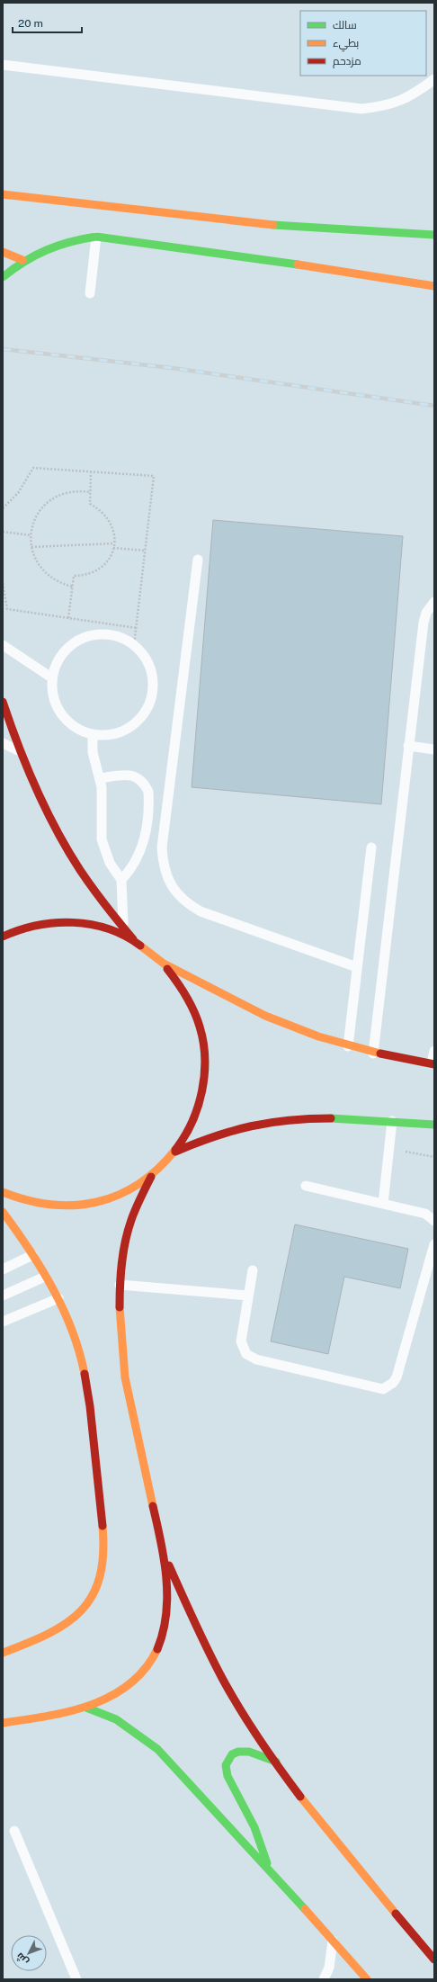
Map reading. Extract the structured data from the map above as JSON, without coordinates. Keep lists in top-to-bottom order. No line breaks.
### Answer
{"legend":["سالك","بطيء","مزدحم"],"scale_bar":"20 m","north":"bottom left"}
